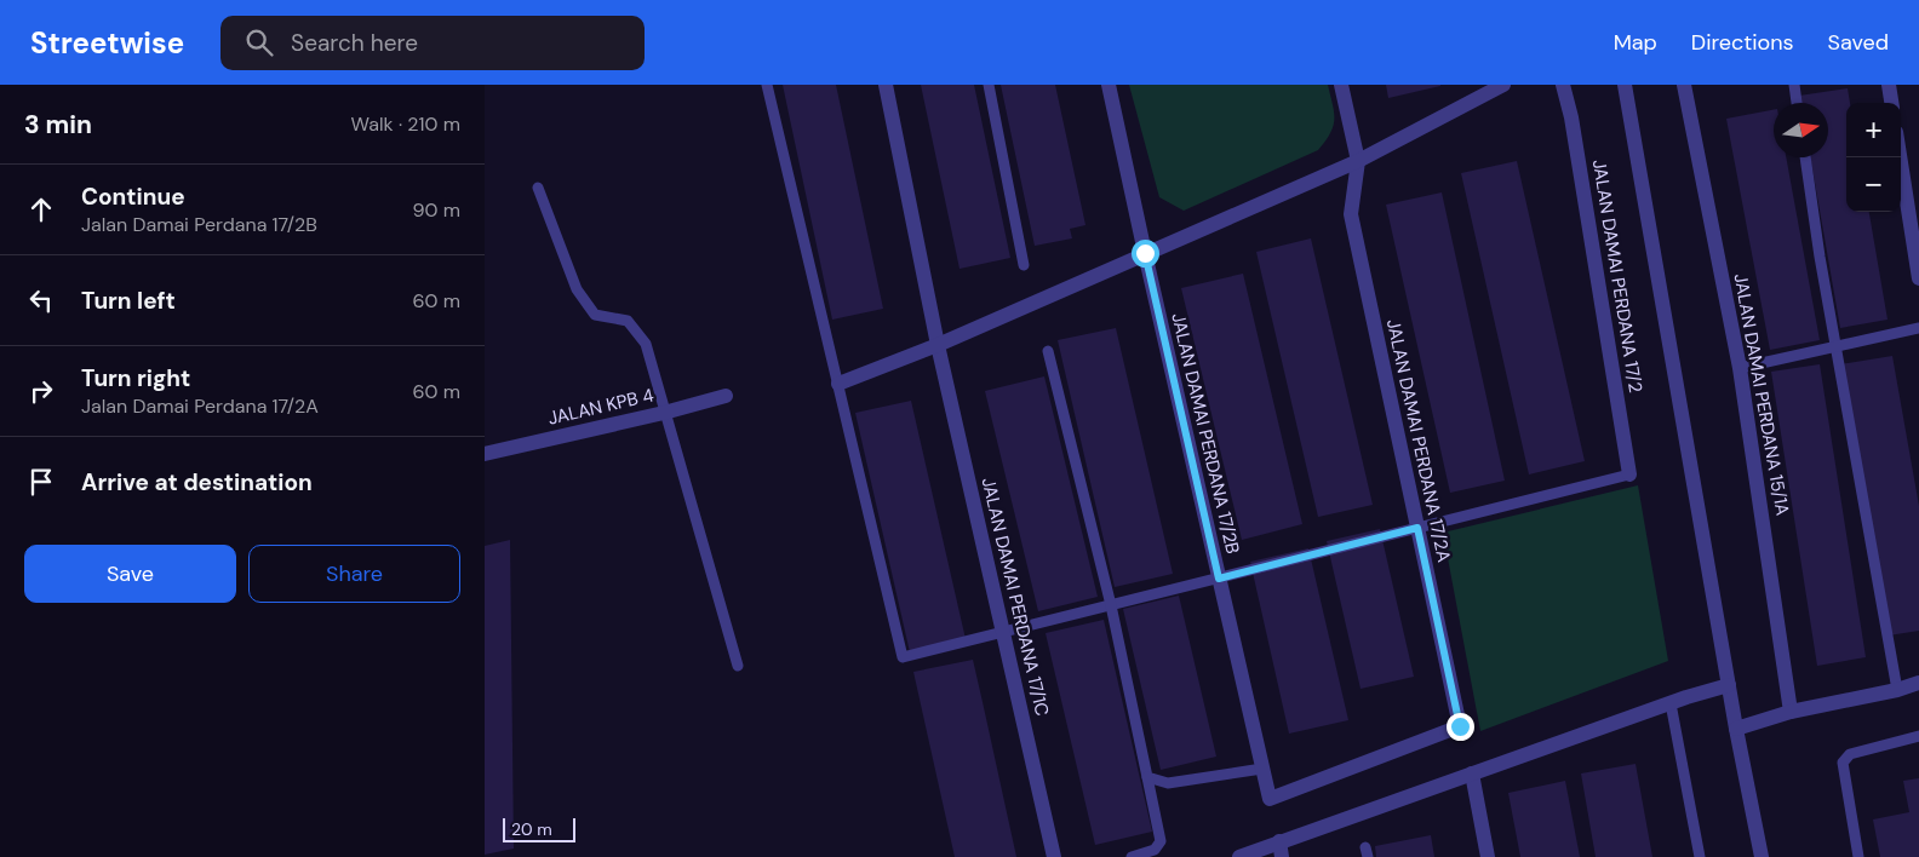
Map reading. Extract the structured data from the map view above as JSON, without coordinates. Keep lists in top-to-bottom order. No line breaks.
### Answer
{"streets":{"street":["JALAN DAMAI PERDANA 17/2","JALAN DAMAI PERDANA 15/1A","JALAN KPB 4","JALAN DAMAI PERDANA 17/2B","JALAN DAMAI PERDANA 17/2A","JALAN DAMAI PERDANA 17/1C"]},"crossings":[["JALAN DAMAI PERDANA 17/2B","JALAN DAMAI PERDANA 17/2A"]],"scale_bar":"20 m","north":"right","page":{"header":"Streetwise","search":"Search here","nav":["Map","Directions","Saved"],"heading":["3 min","Walk · 210 m"],"map_buttons":["+","−"],"list":[["Continue","Jalan Damai Perdana 17/2B","90 m"],["Turn left","60 m"],["Turn right","Jalan Damai Perdana 17/2A","60 m"],"Arrive at destination"],"buttons":["Save","Share"],"scale":"20 m"}}
